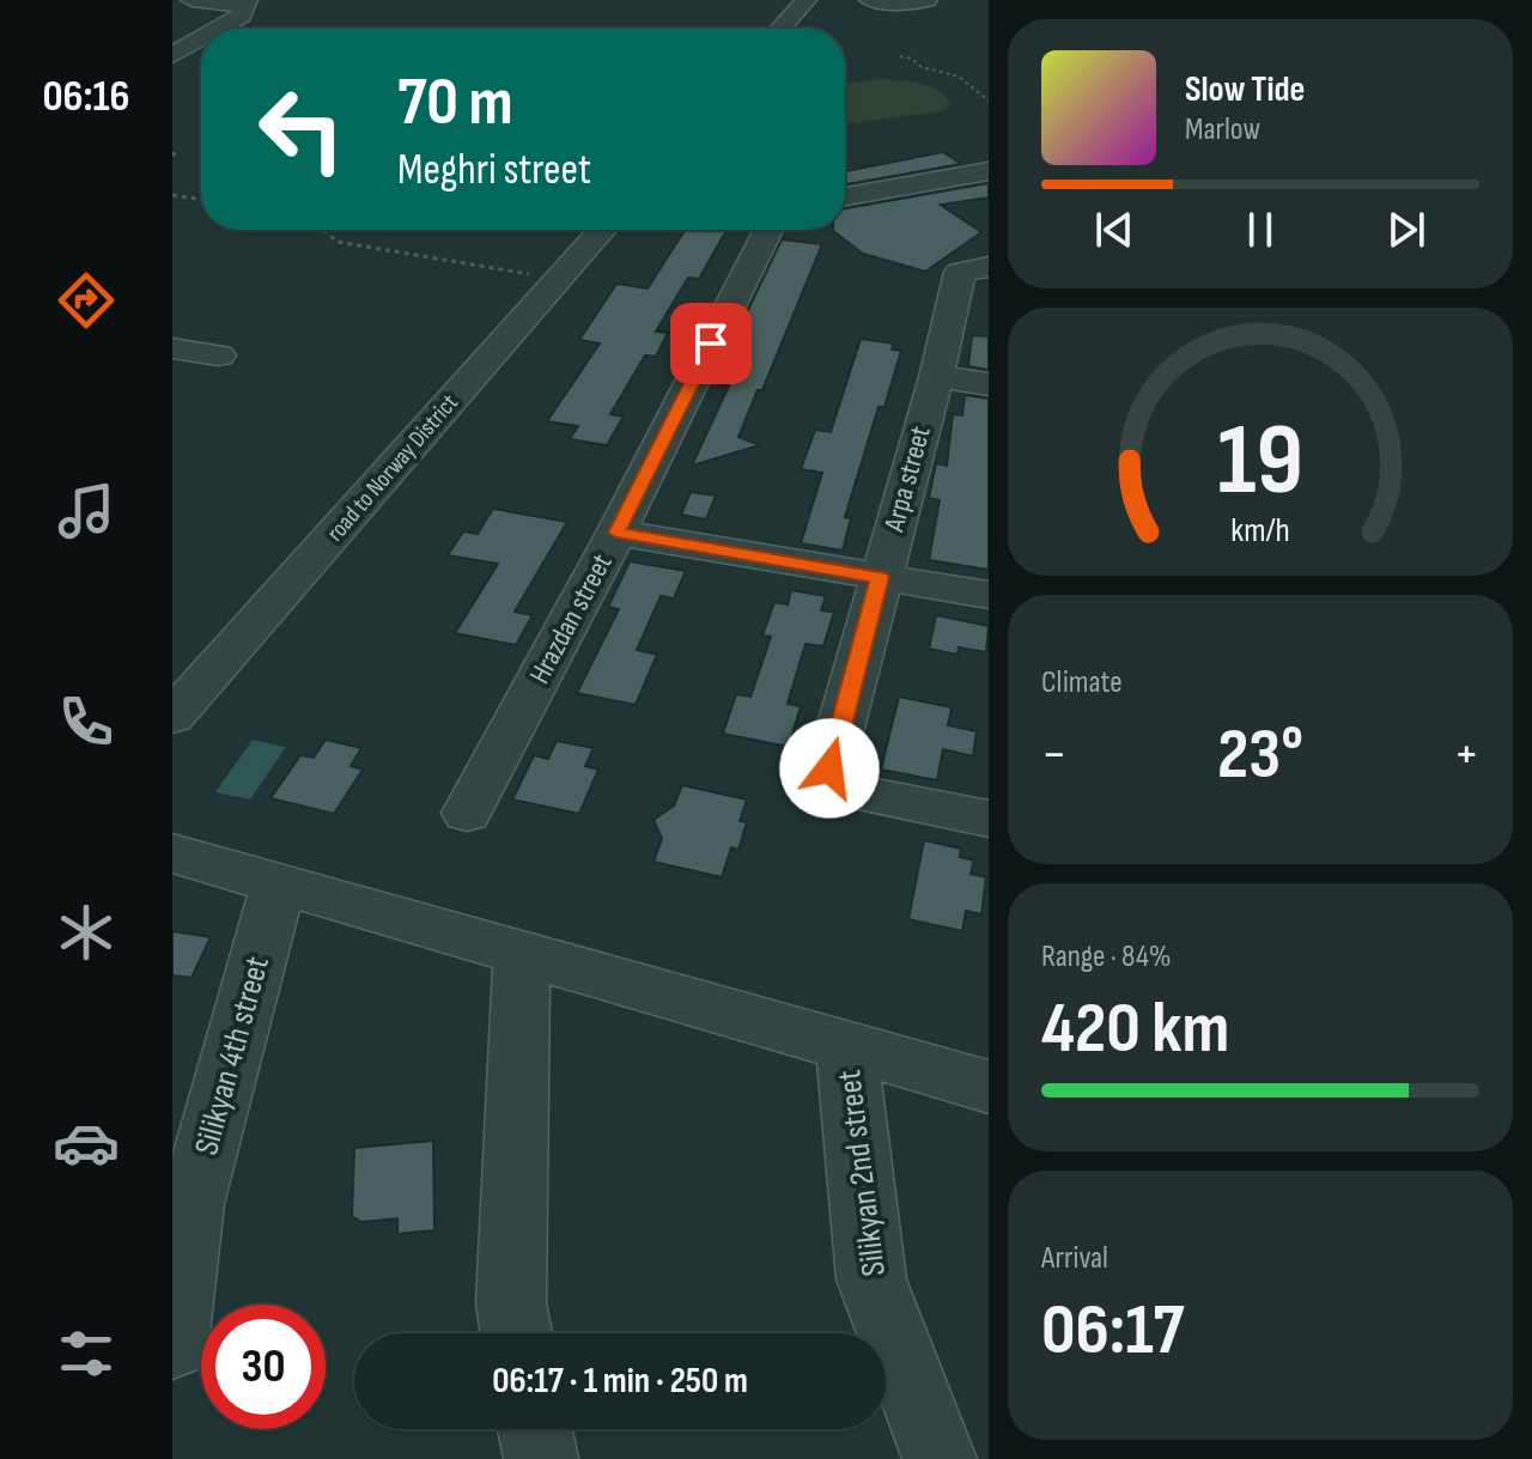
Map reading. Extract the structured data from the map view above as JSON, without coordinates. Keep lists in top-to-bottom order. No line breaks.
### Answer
{"streets":{"street":["road to Norway District","Arpa street","Hrazdan street","Silikyan 4th street","Silikyan 2nd street"]},"page":{"tabs":"06:16","turn":["70 m","Meghri street"],"song":["Slow Tide","Marlow"],"tile":["Climate",["Range · 84%","420 km"],["Arrival","06:17"]],"heat":["−","23°","+"],"limit":"30","trip":"06:17 · 1 min · 250 m","gauge":["19","km/h"]}}
